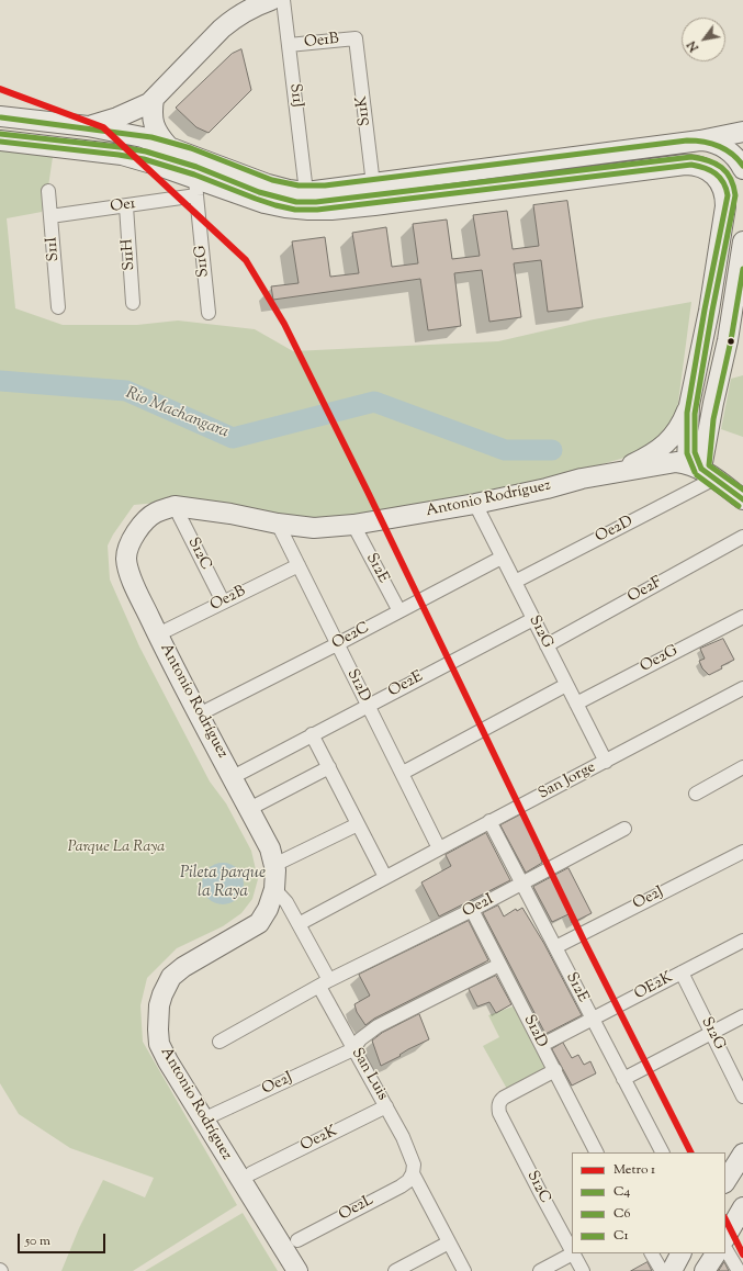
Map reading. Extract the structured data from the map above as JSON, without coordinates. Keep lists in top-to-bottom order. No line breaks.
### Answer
{"streets":{"street":["Oe1B","S11J","S11K","Oe1","S11I","S11H","S11G","Antonio Rodríguez","Oe2D","S12C","S12E","Oe2F","Oe2B","S12G","Oe2C","Oe2G","Oe2E","S12D","San Jorge","Oe2J","Oe2I","OE2K","San Luis","Oe2K","Oe2L"]},"crossings":[["Oe1B","S11J"],["Oe1B","S11K"],["Oe1","S11I"],["Oe1","S11H"],["Oe1","S11G"],["Antonio Rodríguez","Oe2D"],["Antonio Rodríguez","S12C"],["Antonio Rodríguez","S12E"],["Antonio Rodríguez","Oe2B"],["Antonio Rodríguez","S12G"],["Antonio Rodríguez","Oe2C"],["Antonio Rodríguez","Oe2E"],["Antonio Rodríguez","S12D"],["Antonio Rodríguez","Oe2J"],["Antonio Rodríguez","San Luis"],["Oe2D","S12G"],["S12C","Oe2B"],["S12C","S12D"],["S12E","Oe2C"],["S12E","San Jorge"],["S12E","Oe2J"],["S12E","Oe2I"],["S12E","OE2K"],["Oe2F","S12G"],["Oe2B","S12D"],["S12G","Oe2C"],["S12G","Oe2G"],["S12G","Oe2E"],["S12G","San Jorge"],["S12G","OE2K"],["Oe2C","S12D"],["Oe2E","S12D"],["S12D","San Jorge"],["S12D","Oe2I"],["S12D","OE2K"],["San Jorge","San Luis"],["Oe2J","San Luis"],["Oe2I","San Luis"],["San Luis","Oe2K"],["San Luis","Oe2L"]],"water":["Rio Machangara","Pileta parque la Raya"],"parks":["Parque La Raya"],"lines":["metro line 1","transit line C1","transit line C4","transit line C6"],"legend":["Metro 1","C4","C6","C1"],"scale_bar":"50 m","north":"bottom left"}
